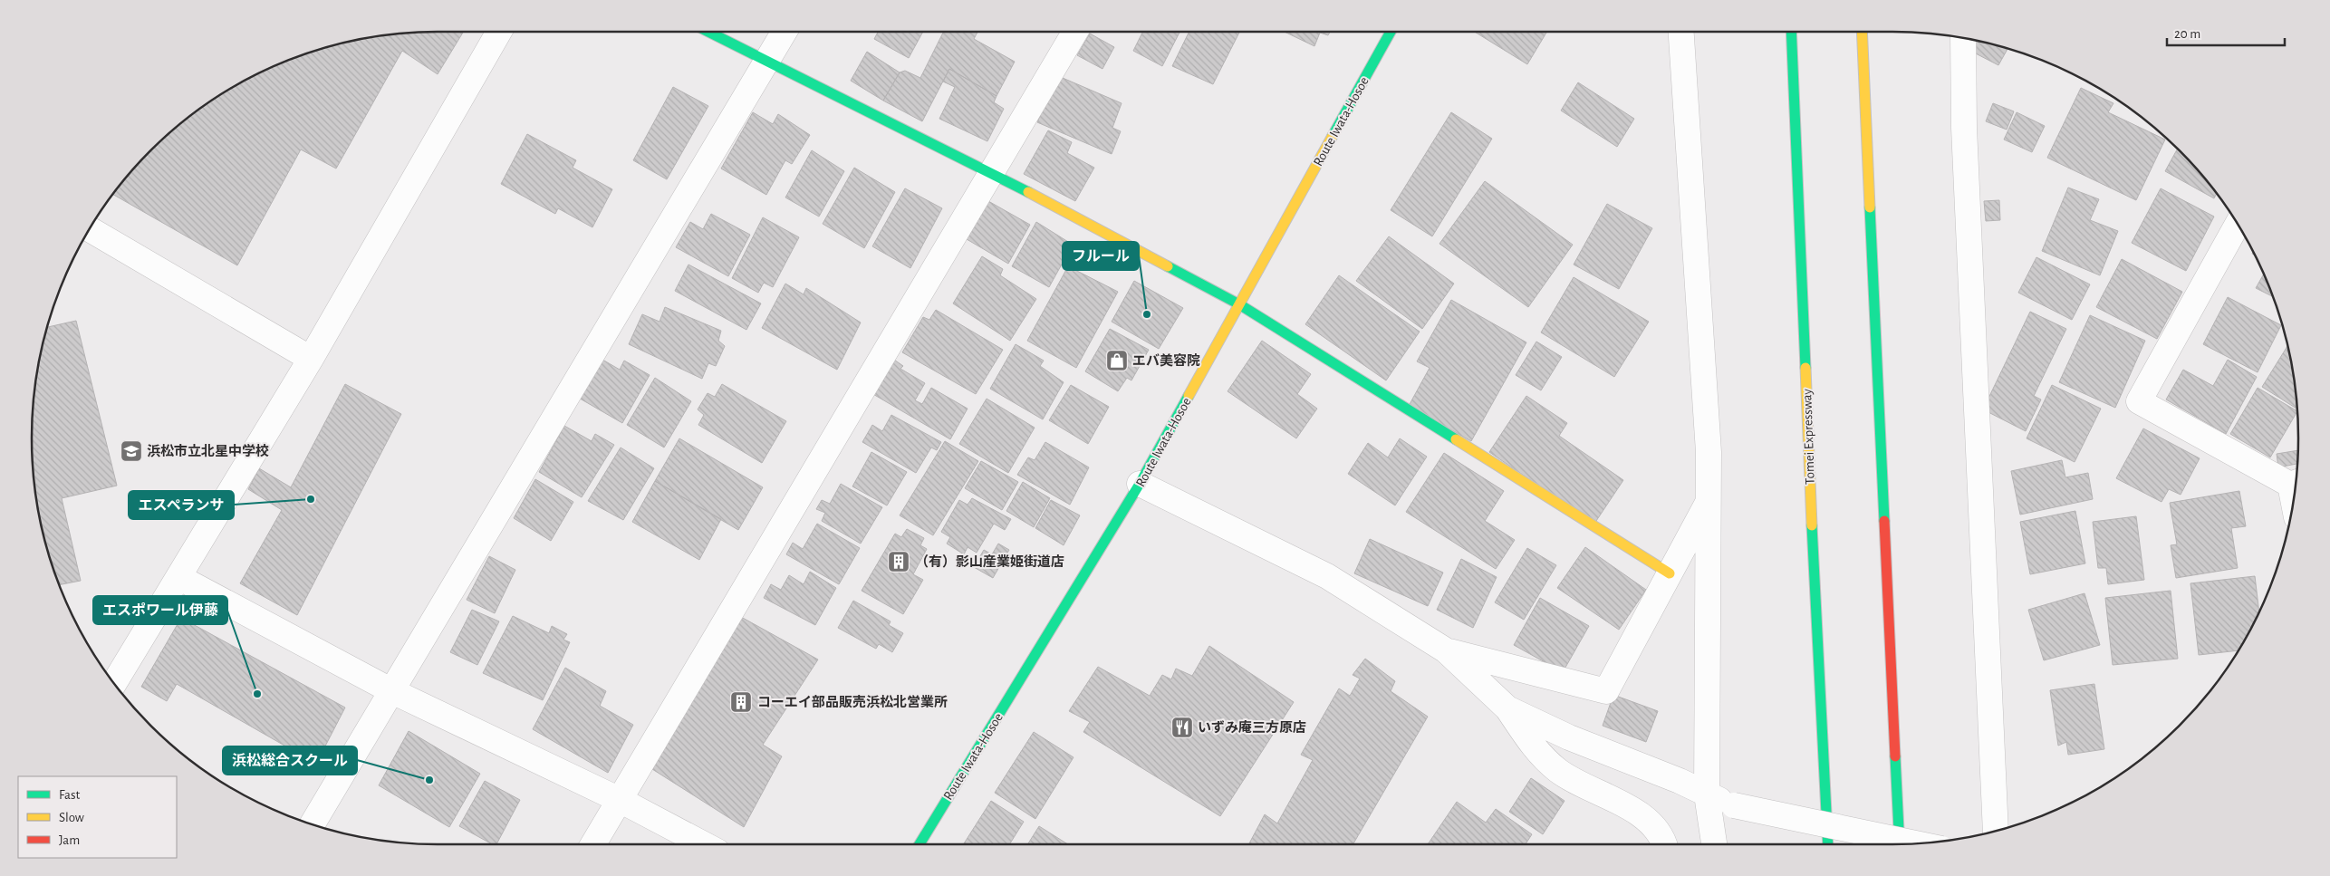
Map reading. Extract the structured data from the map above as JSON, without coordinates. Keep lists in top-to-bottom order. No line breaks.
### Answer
{"streets":{"main road":["Route Iwata-Hosoe","Tomei Expressway"]},"places":{"other":["フルール","エスペランサ","エスポワール伊藤","浜松総合スクール"],"shop":["エバ美容院"],"school or university":["浜松市立北星中学校"],"building":["（有）影山産業姫街道店","コーエイ部品販売浜松北営業所"],"restaurant":["いずみ庵三方原店"]},"legend":["Fast","Slow","Jam"],"scale_bar":"20 m"}
